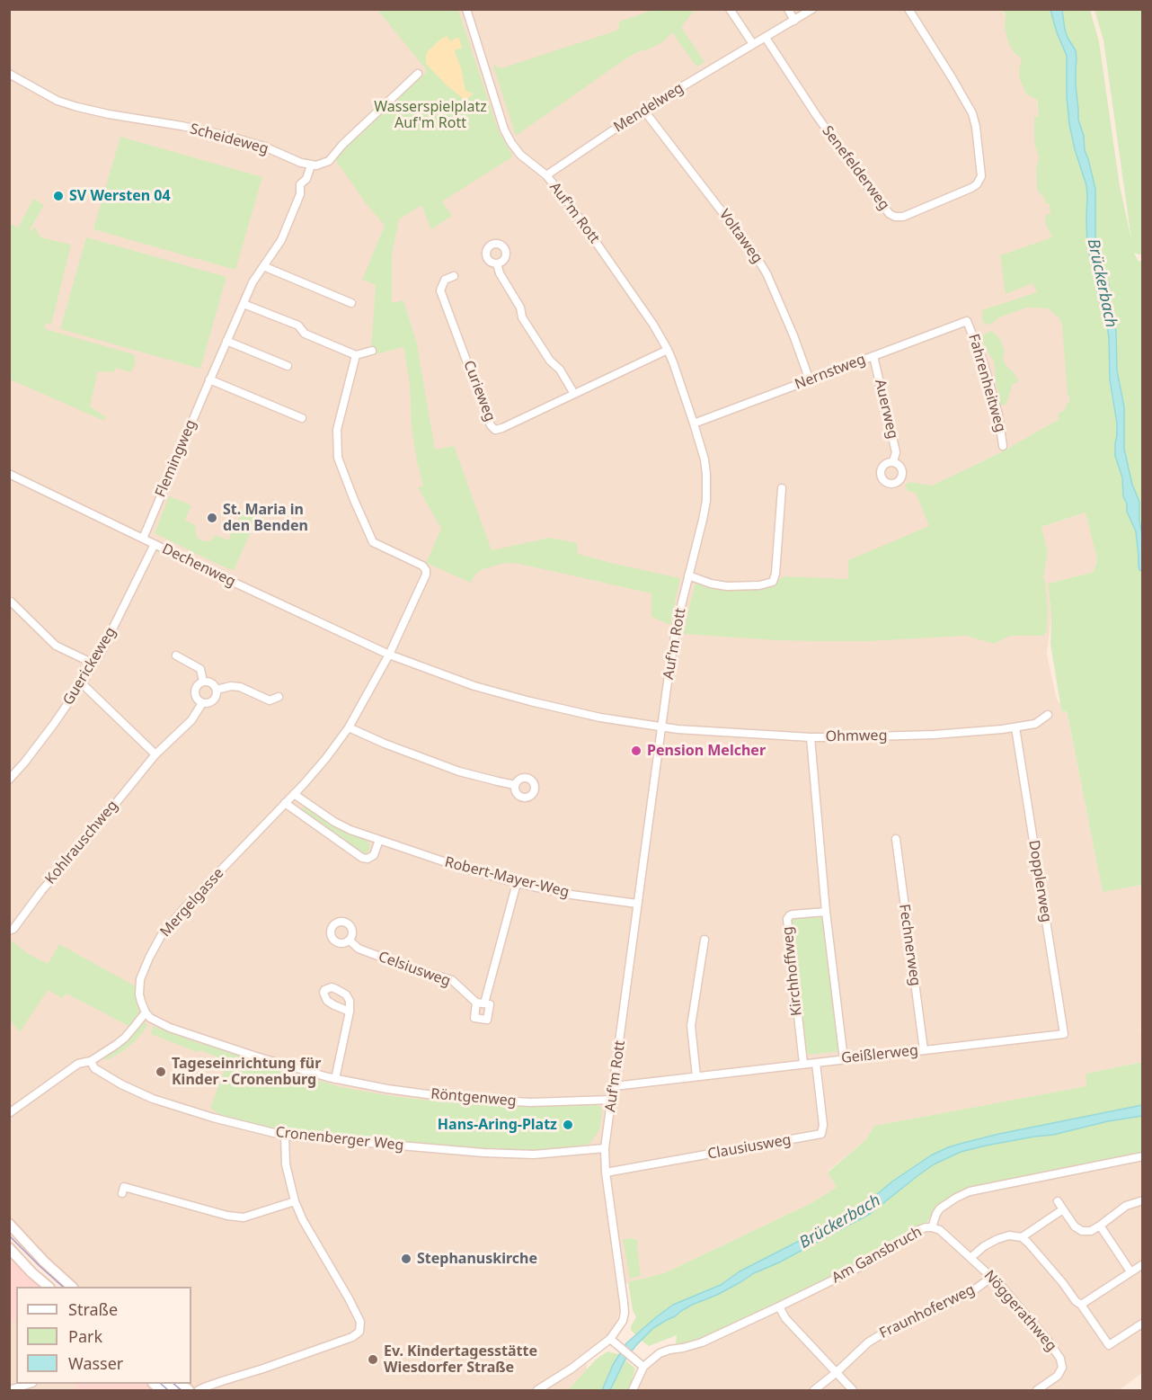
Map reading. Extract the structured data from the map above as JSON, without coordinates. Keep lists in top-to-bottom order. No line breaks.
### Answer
{"streets":{"street":["Mendelweg","Scheideweg","Senefelderweg","Auf'm Rott","Voltaweg","Nernstweg","Fahrenheitweg","Curieweg","Auerweg","Flemingweg","Dechenweg","Guerickeweg","Ohmweg","Kohlrauschweg","Robert-Mayer-Weg","Dopplerweg","Mergelgasse","Fechnerweg","Celsiusweg","Kirchhoffweg","Geißlerweg","Röntgenweg","Cronenberger Weg","Clausiusweg","Am Gansbruch","Nöggerathweg","Fraunhoferweg"]},"crossings":[["Mendelweg","Senefelderweg"],["Mendelweg","Auf'm Rott"],["Mendelweg","Voltaweg"],["Scheideweg","Flemingweg"],["Auf'm Rott","Nernstweg"],["Auf'm Rott","Curieweg"],["Auf'm Rott","Dechenweg"],["Auf'm Rott","Ohmweg"],["Auf'm Rott","Robert-Mayer-Weg"],["Auf'm Rott","Geißlerweg"],["Auf'm Rott","Röntgenweg"],["Auf'm Rott","Cronenberger Weg"],["Auf'm Rott","Clausiusweg"],["Voltaweg","Nernstweg"],["Nernstweg","Fahrenheitweg"],["Nernstweg","Auerweg"],["Flemingweg","Dechenweg"],["Dechenweg","Guerickeweg"],["Dechenweg","Ohmweg"],["Dechenweg","Mergelgasse"],["Ohmweg","Dopplerweg"],["Robert-Mayer-Weg","Mergelgasse"],["Robert-Mayer-Weg","Celsiusweg"],["Dopplerweg","Geißlerweg"],["Mergelgasse","Röntgenweg"],["Fechnerweg","Geißlerweg"],["Kirchhoffweg","Geißlerweg"],["Geißlerweg","Clausiusweg"],["Am Gansbruch","Nöggerathweg"],["Nöggerathweg","Fraunhoferweg"]],"water":["Brückerbach"],"parks":["Wasserspielplatz Auf'm Rott"],"places":["SV Wersten 04","St. Maria in den Benden","Pension Melcher","Tageseinrichtung für Kinder - Cronenburg","Hans-Aring-Platz","Stephanuskirche","Ev. Kindertagesstätte Wiesdorfer Straße"],"legend":["Straße","Park","Wasser"]}
